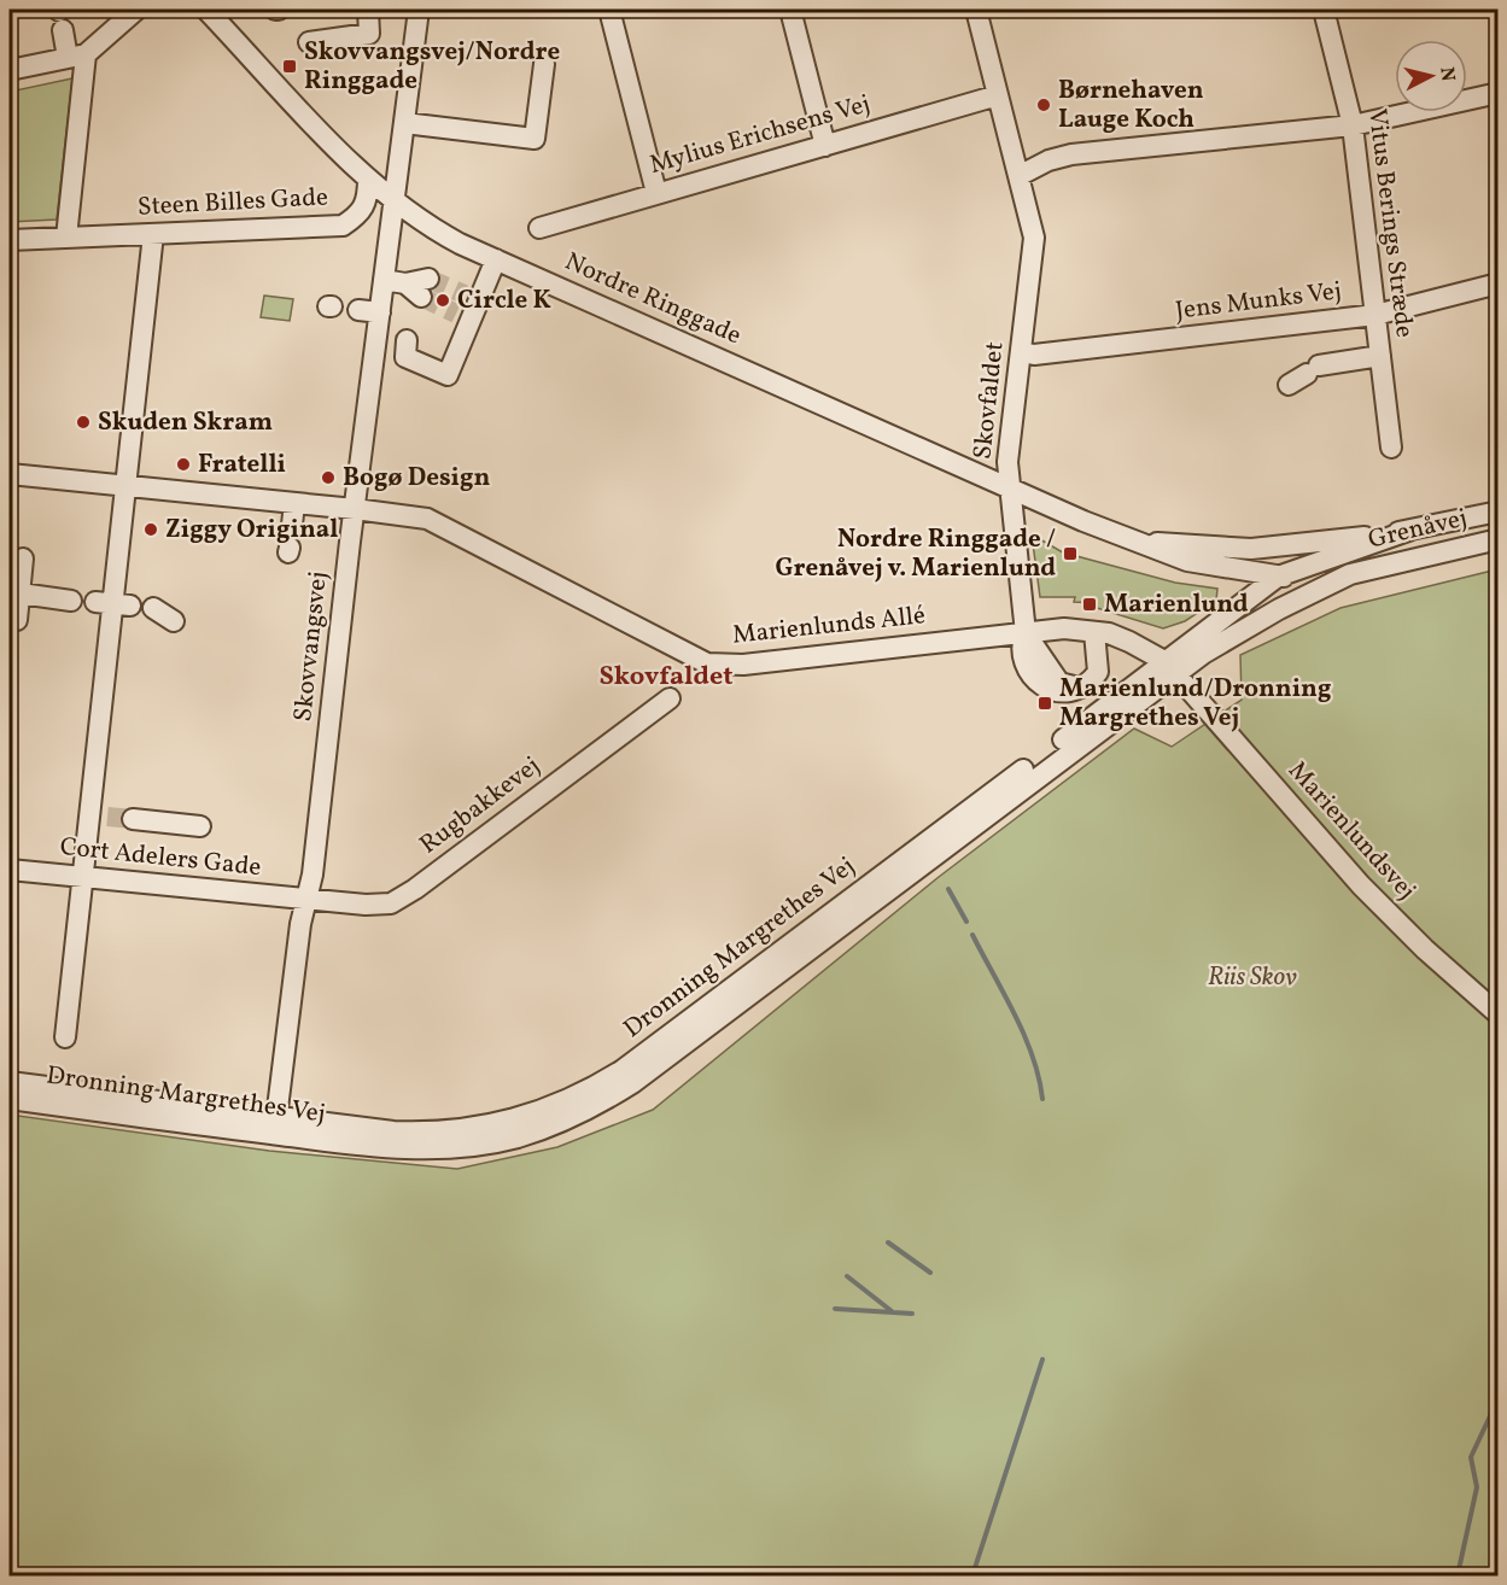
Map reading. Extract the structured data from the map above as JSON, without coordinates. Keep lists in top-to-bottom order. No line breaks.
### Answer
{"streets":{"street":["Mylius Erichsens Vej","Steen Billes Gade","Vitus Berings Stræde","Nordre Ringgade","Jens Munks Vej","Skovfaldet","Grenåvej","Marienlunds Allé","Skovvangsvej","Rugbakkevej","Marienlundsvej","Cort Adelers Gade","Dronning Margrethes Vej"]},"crossings":[["Mylius Erichsens Vej","Skovfaldet"],["Steen Billes Gade","Nordre Ringgade"],["Vitus Berings Stræde","Jens Munks Vej"],["Nordre Ringgade","Skovfaldet"],["Nordre Ringgade","Grenåvej"],["Nordre Ringgade","Skovvangsvej"],["Nordre Ringgade","Dronning Margrethes Vej"],["Jens Munks Vej","Skovfaldet"],["Skovfaldet","Marienlunds Allé"],["Grenåvej","Dronning Margrethes Vej"],["Marienlunds Allé","Skovvangsvej"],["Marienlunds Allé","Marienlundsvej"],["Marienlunds Allé","Dronning Margrethes Vej"],["Skovvangsvej","Rugbakkevej"],["Skovvangsvej","Cort Adelers Gade"],["Skovvangsvej","Dronning Margrethes Vej"],["Rugbakkevej","Cort Adelers Gade"],["Marienlundsvej","Dronning Margrethes Vej"]],"districts":["Skovfaldet"],"parks":["Riis Skov"],"places":{"transit":["Skovvangsvej/Nordre Ringgade","Nordre Ringgade / Grenåvej v. Marienlund","Marienlund","Marienlund/Dronning Margrethes Vej"],"other":["Børnehaven Lauge Koch","Circle K","Skuden Skram","Fratelli","Bogø Design","Ziggy Original"]},"north":"right"}
